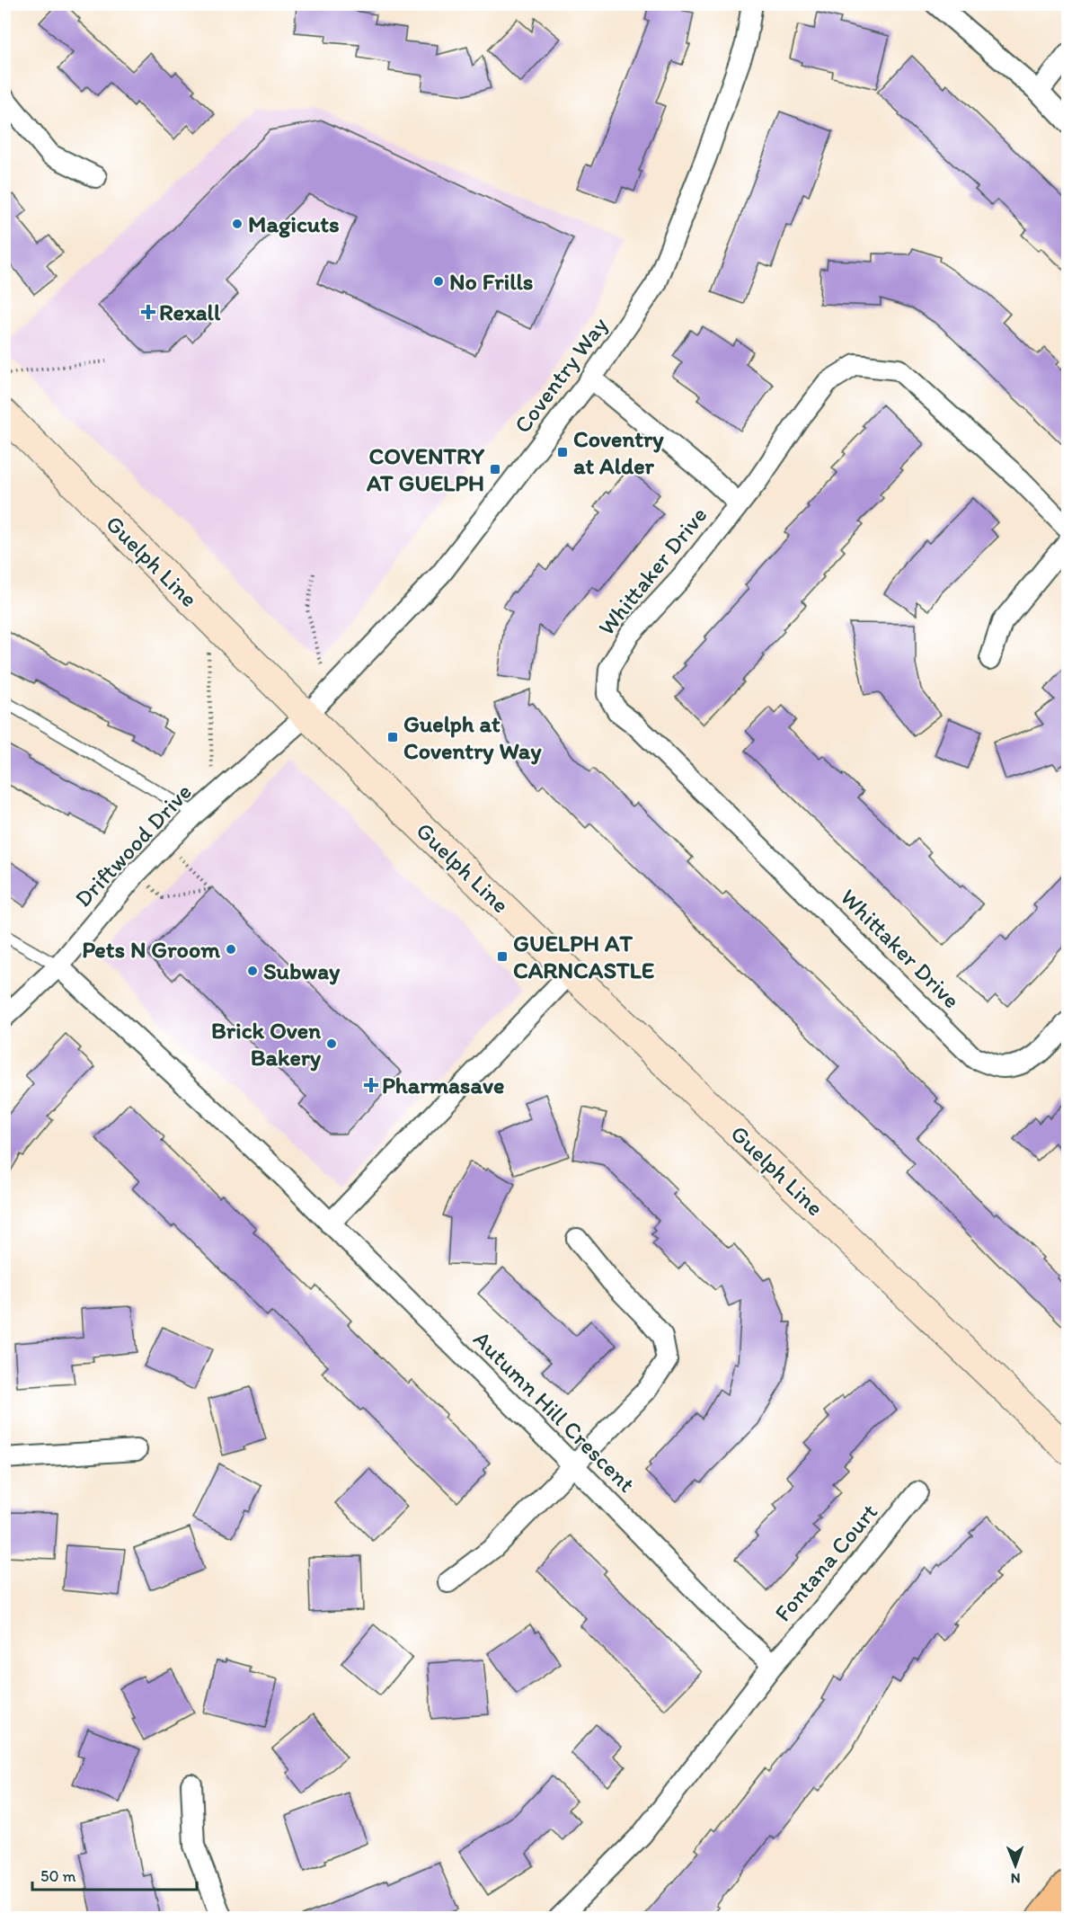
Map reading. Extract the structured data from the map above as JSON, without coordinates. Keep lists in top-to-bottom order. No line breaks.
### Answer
{"streets":{"main road":["Guelph Line"],"street":["Coventry Way","Whittaker Drive","Driftwood Drive","Autumn Hill Crescent","Fontana Court"]},"crossings":[["Coventry Way","Guelph Line"],["Coventry Way","Driftwood Drive"],["Guelph Line","Driftwood Drive"],["Driftwood Drive","Autumn Hill Crescent"],["Autumn Hill Crescent","Fontana Court"]],"places":{"other":["Magicuts","No Frills","Pets N Groom","Subway","Brick Oven Bakery"],"health":["Rexall","Pharmasave"],"transit":["Coventry at Alder","COVENTRY AT GUELPH","Guelph at Coventry Way","GUELPH AT CARNCASTLE"]},"scale_bar":"50 m","north":"bottom"}
